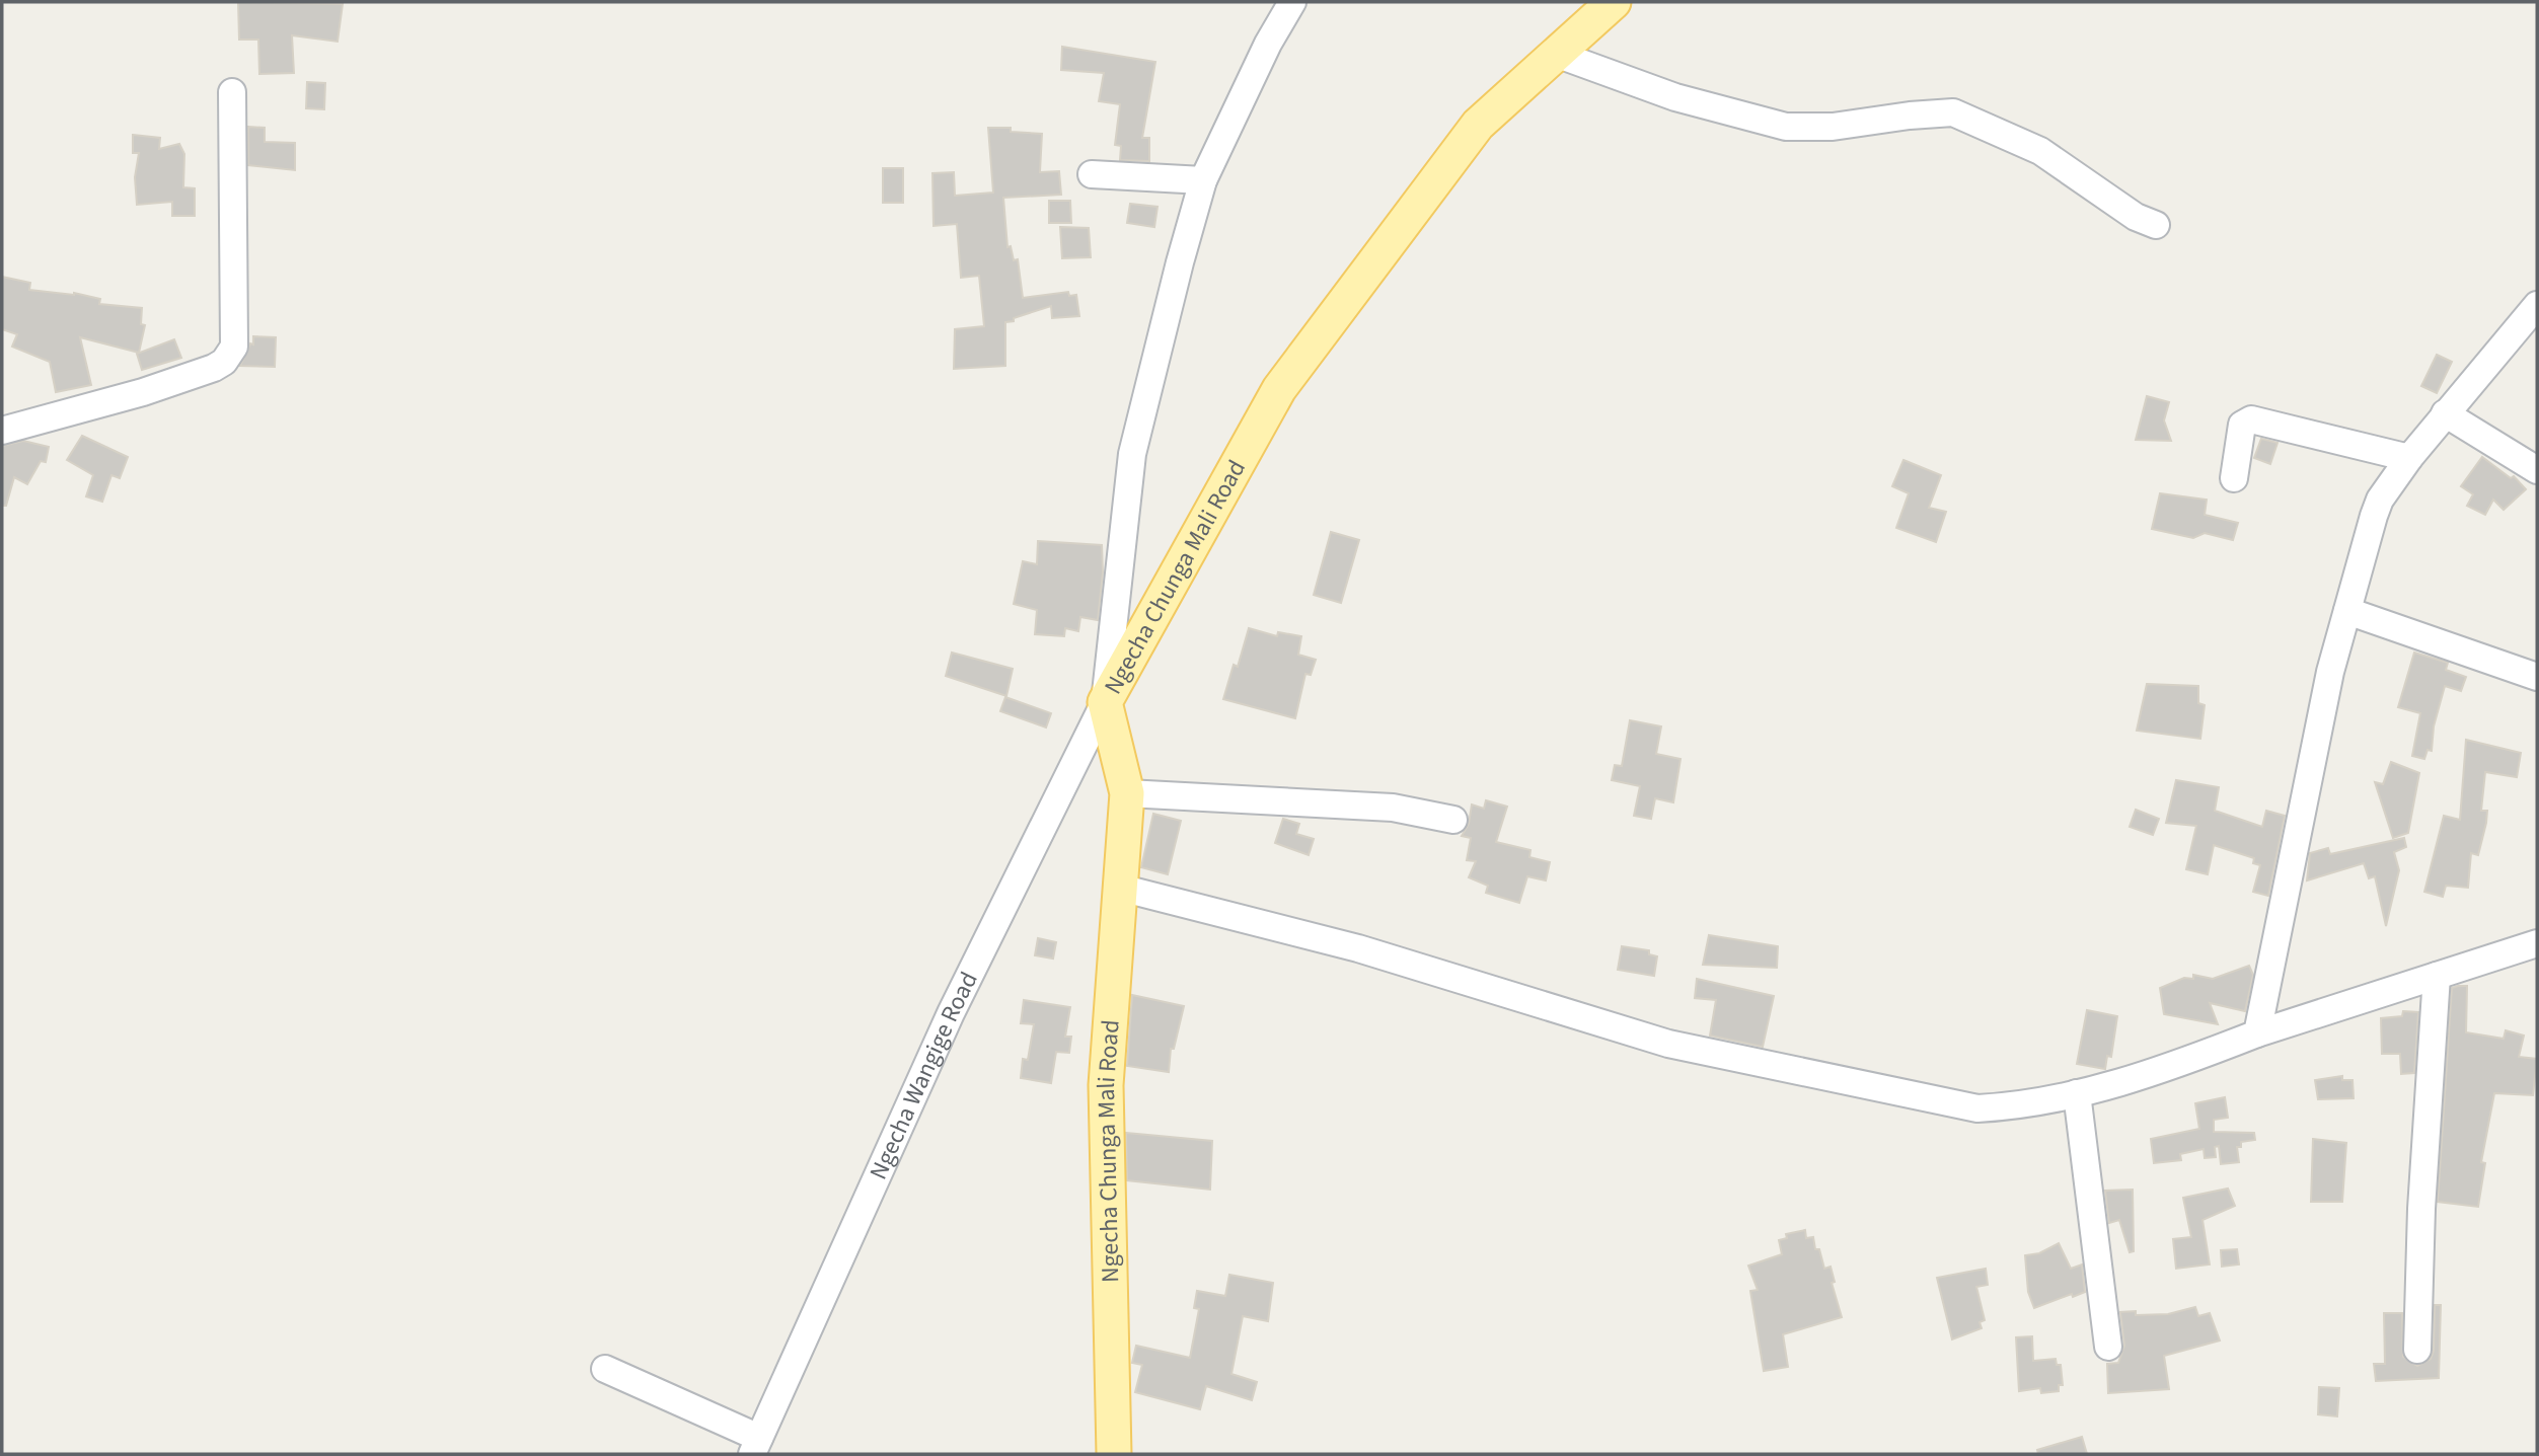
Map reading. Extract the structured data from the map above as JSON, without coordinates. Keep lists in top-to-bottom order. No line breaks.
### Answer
{"streets":{"main road":["Ngecha Chunga Mali Road"],"street":["Ngecha Wangige Road"]},"crossings":[["Ngecha Chunga Mali Road","Ngecha Wangige Road"]]}
